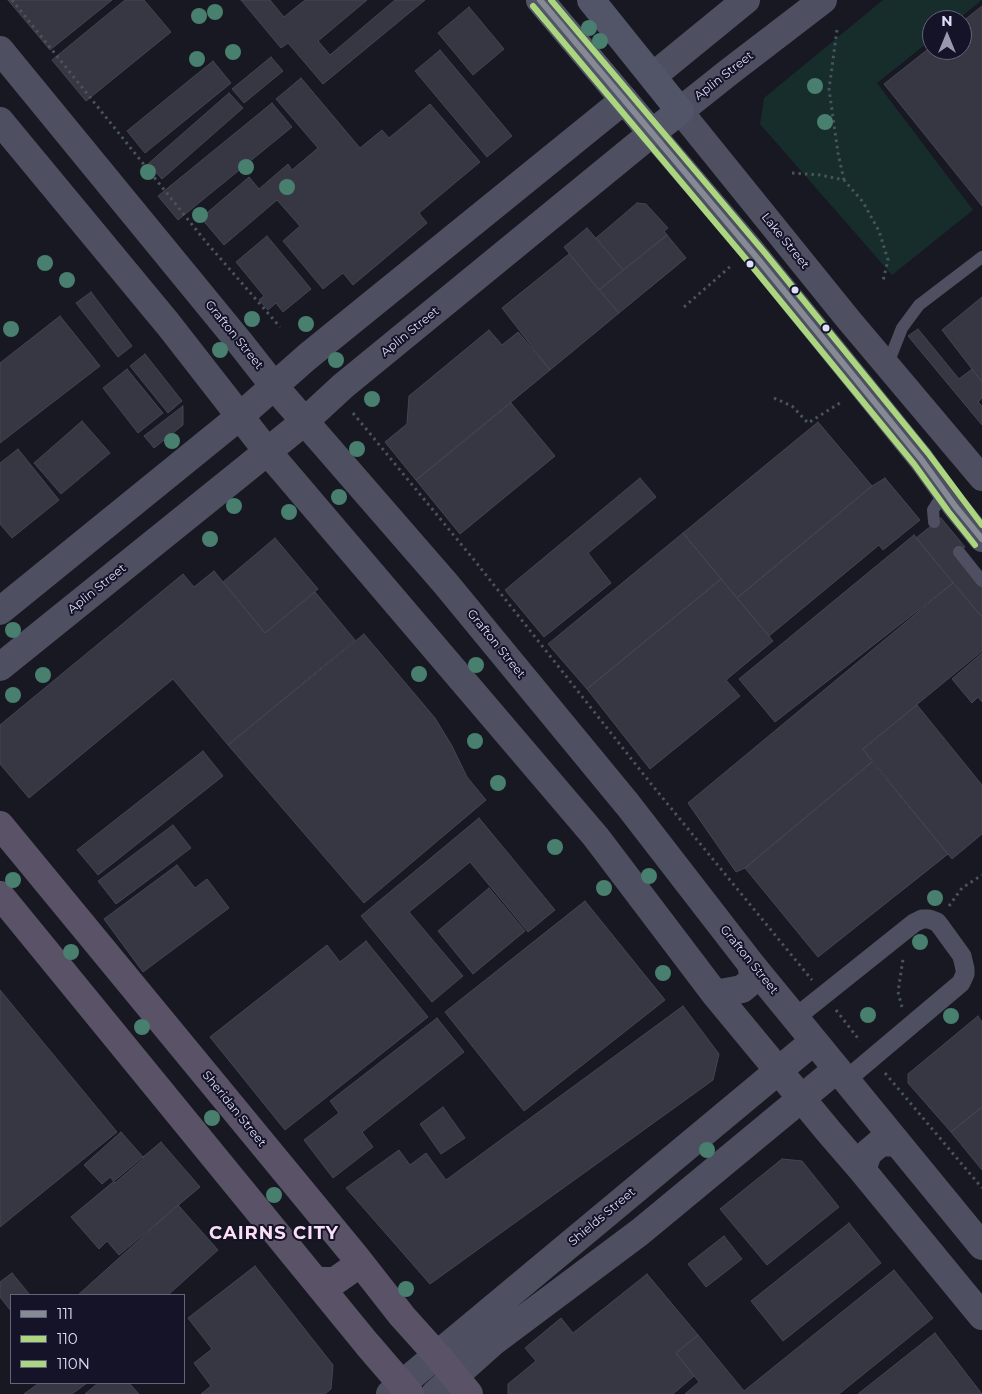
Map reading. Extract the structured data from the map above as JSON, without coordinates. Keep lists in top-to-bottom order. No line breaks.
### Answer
{"streets":{"highway":["Sheridan Street"],"main road":["Aplin Street","Lake Street"],"street":["Grafton Street","Shields Street"]},"crossings":[["Aplin Street","Lake Street"],["Aplin Street","Grafton Street"],["Grafton Street","Shields Street"],["Sheridan Street","Shields Street"]],"districts":["CAIRNS CITY"],"lines":["transit line 111","transit line 110N","transit line 110"],"legend":["111","110","110N"],"north":"top"}
